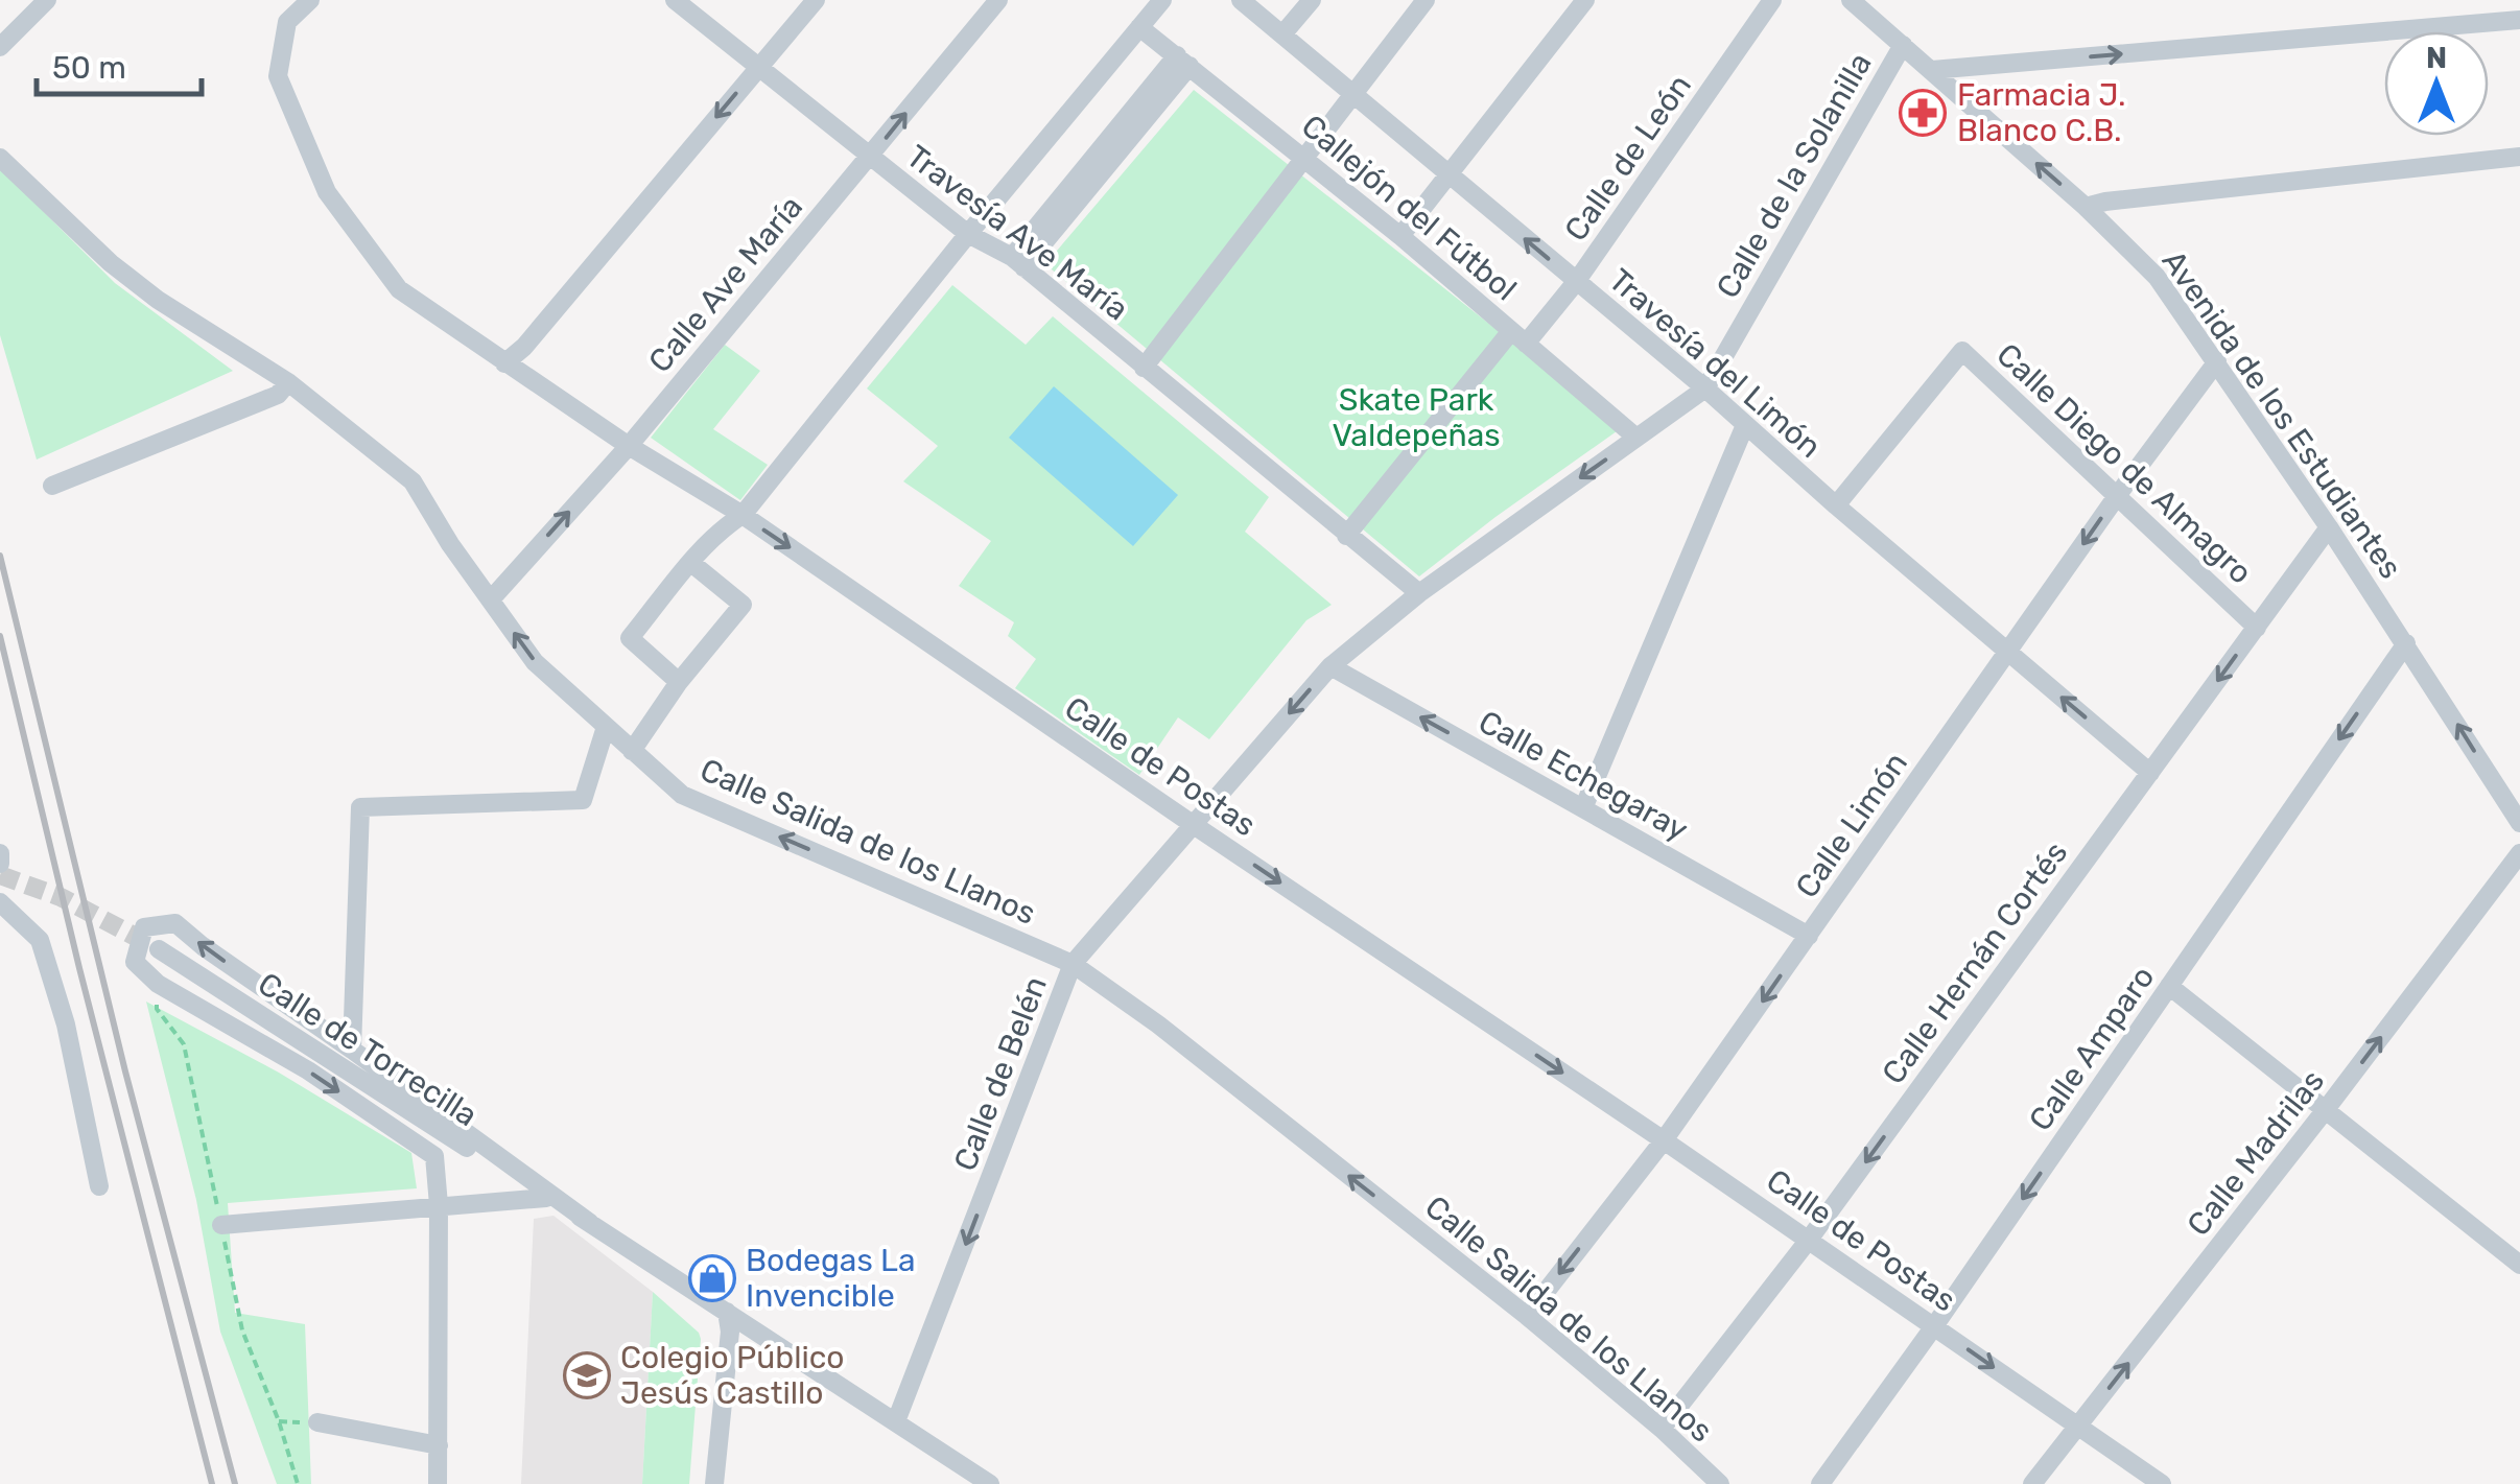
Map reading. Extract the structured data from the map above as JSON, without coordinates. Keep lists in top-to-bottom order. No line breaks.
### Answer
{"streets":{"street":["Calle de León","Calle de la Solanilla","Callejón del Fútbol","Travesía Ave María","Calle Ave María","Travesía del Limón","Avenida de los Estudiantes","Calle Diego de Almagro","Calle de Postas","Calle Echegaray","Calle Limón","Calle Salida de los Llanos","Calle Hernán Cortés","Calle Amparo","Calle de Torrecilla","Calle de Belén","Calle Madrilas"]},"crossings":[["Calle de León","Callejón del Fútbol"],["Calle de León","Travesía Ave María"],["Calle de León","Travesía del Limón"],["Calle de la Solanilla","Travesía del Limón"],["Calle de la Solanilla","Avenida de los Estudiantes"],["Calle de la Solanilla","Calle de Belén"],["Callejón del Fútbol","Calle de Belén"],["Travesía Ave María","Calle Ave María"],["Travesía Ave María","Calle de Belén"],["Calle Ave María","Calle de Postas"],["Calle Ave María","Calle Salida de los Llanos"],["Travesía del Limón","Calle Diego de Almagro"],["Travesía del Limón","Calle Limón"],["Travesía del Limón","Calle Hernán Cortés"],["Travesía del Limón","Calle de Belén"],["Avenida de los Estudiantes","Calle Limón"],["Avenida de los Estudiantes","Calle Hernán Cortés"],["Avenida de los Estudiantes","Calle Amparo"],["Calle Diego de Almagro","Calle Limón"],["Calle Diego de Almagro","Calle Hernán Cortés"],["Calle de Postas","Calle Limón"],["Calle de Postas","Calle Hernán Cortés"],["Calle de Postas","Calle Amparo"],["Calle de Postas","Calle de Belén"],["Calle de Postas","Calle Madrilas"],["Calle Echegaray","Calle Limón"],["Calle Echegaray","Calle de Belén"],["Calle Limón","Calle Salida de los Llanos"],["Calle Salida de los Llanos","Calle Hernán Cortés"],["Calle Salida de los Llanos","Calle de Belén"],["Calle de Torrecilla","Calle de Belén"]],"one_way":["Avenida de los Estudiantes","Calle de Postas","Calle Echegaray","Calle Limón","Calle Salida de los Llanos","Calle Hernán Cortés","Calle Amparo","Calle de Belén","Calle Madrilas"],"parks":["Skate Park Valdepeñas"],"places":{"pharmacy":["Farmacia J. Blanco C.B."],"shop":["Bodegas La Invencible"],"school or university":["Colegio Público Jesús Castillo"]},"scale_bar":"50 m","north":"top"}
